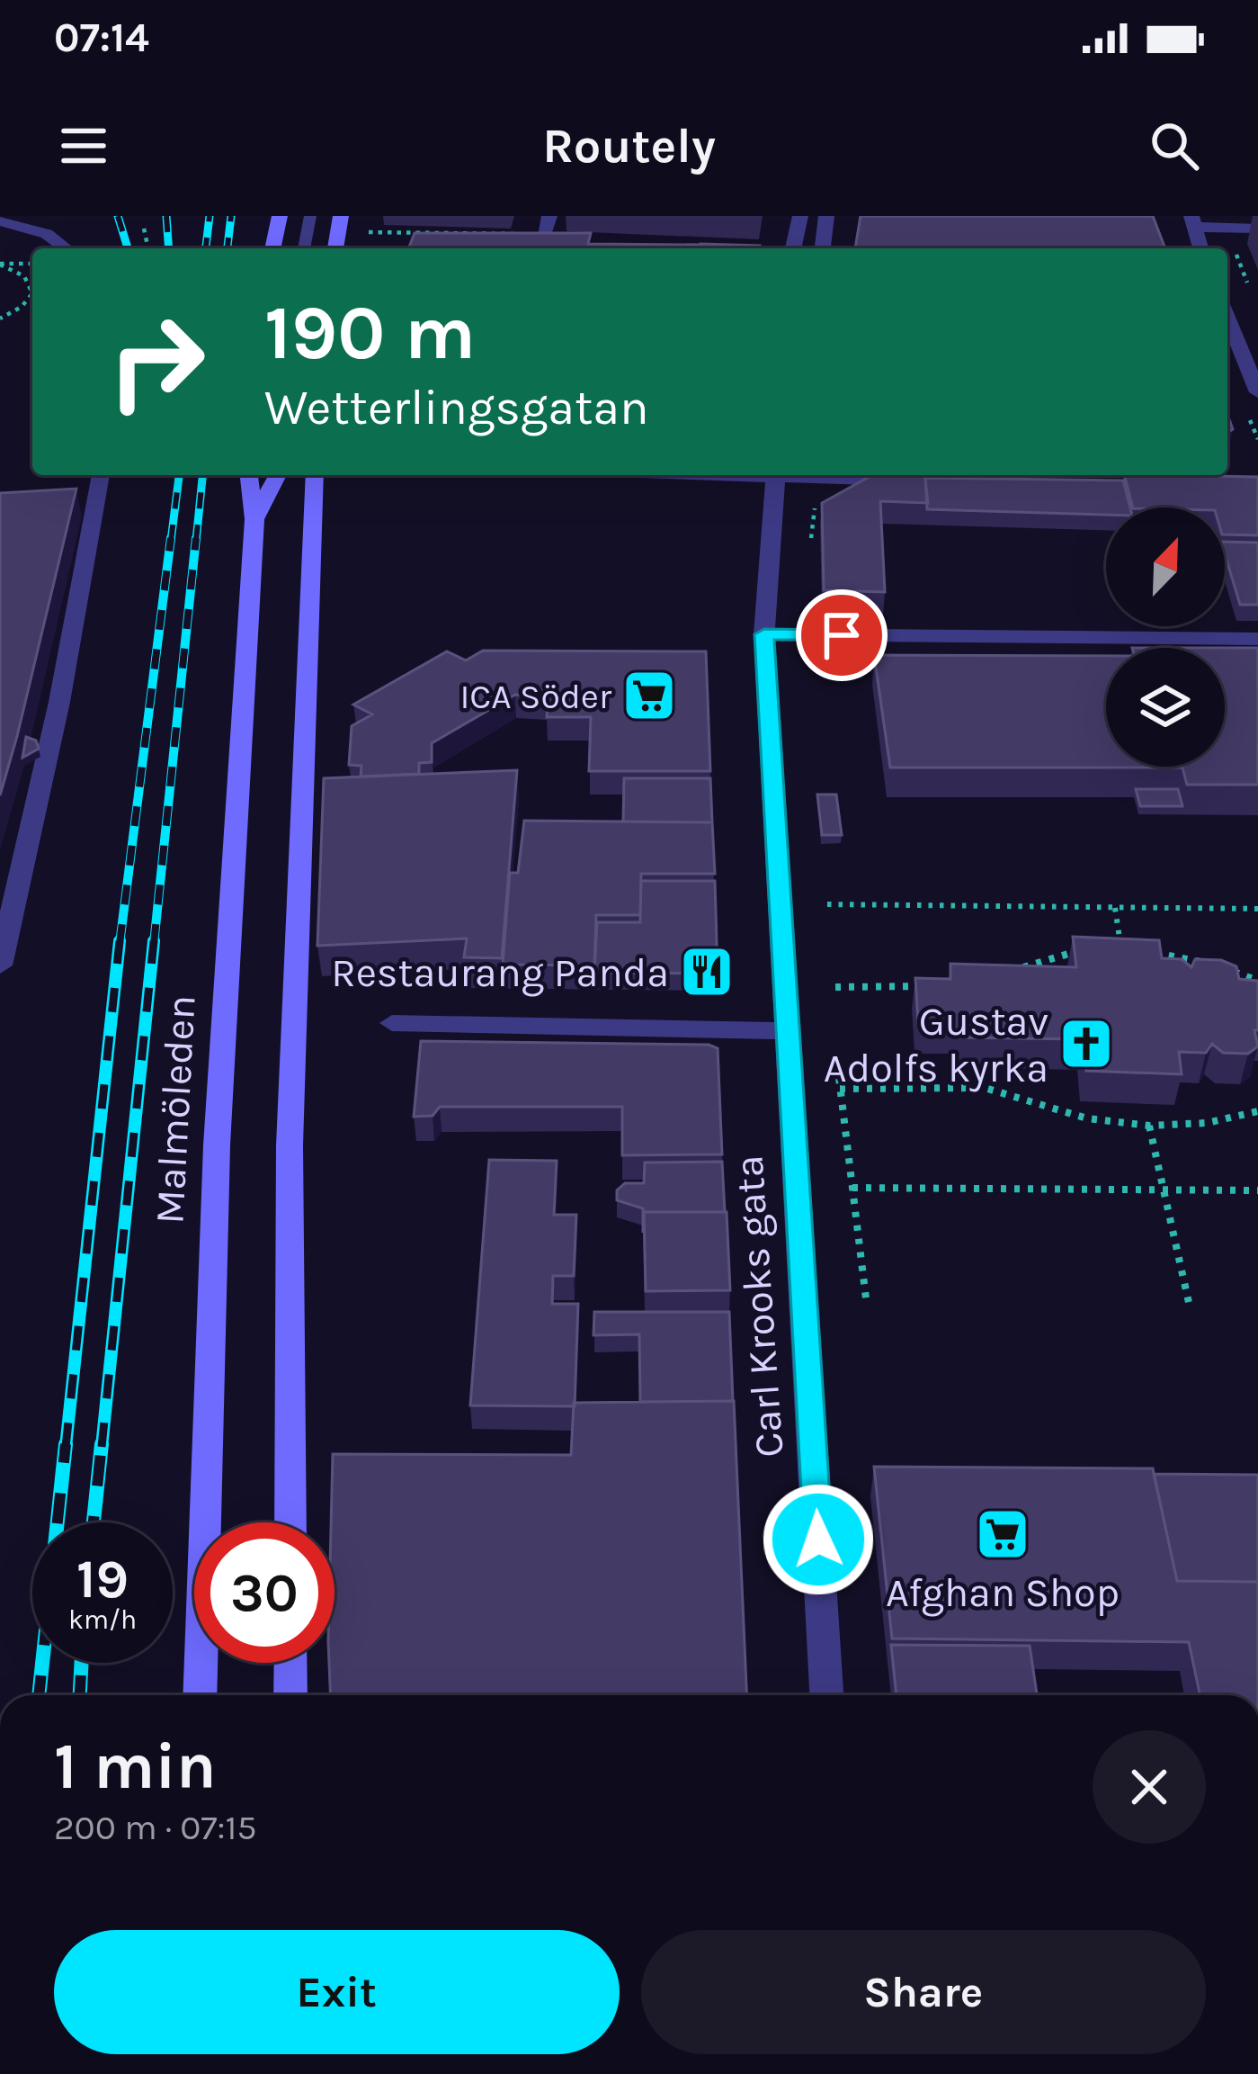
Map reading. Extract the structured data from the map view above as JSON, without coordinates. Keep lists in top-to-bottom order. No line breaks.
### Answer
{"streets":{"main road":["Malmöleden"],"street":["Carl Krooks gata"]},"places":{"supermarket":["ICA Söder","Afghan Shop"],"restaurant":["Restaurang Panda"],"church":["Gustav Adolfs kyrka"]},"north":"top right","page":{"status":"07:14","header":"Routely","turn":["190 m","Wetterlingsgatan"],"speed":"19 km/h","limit":"30","heading":["1 min","200 m · 07:15"],"buttons":["Exit","Share"]}}
